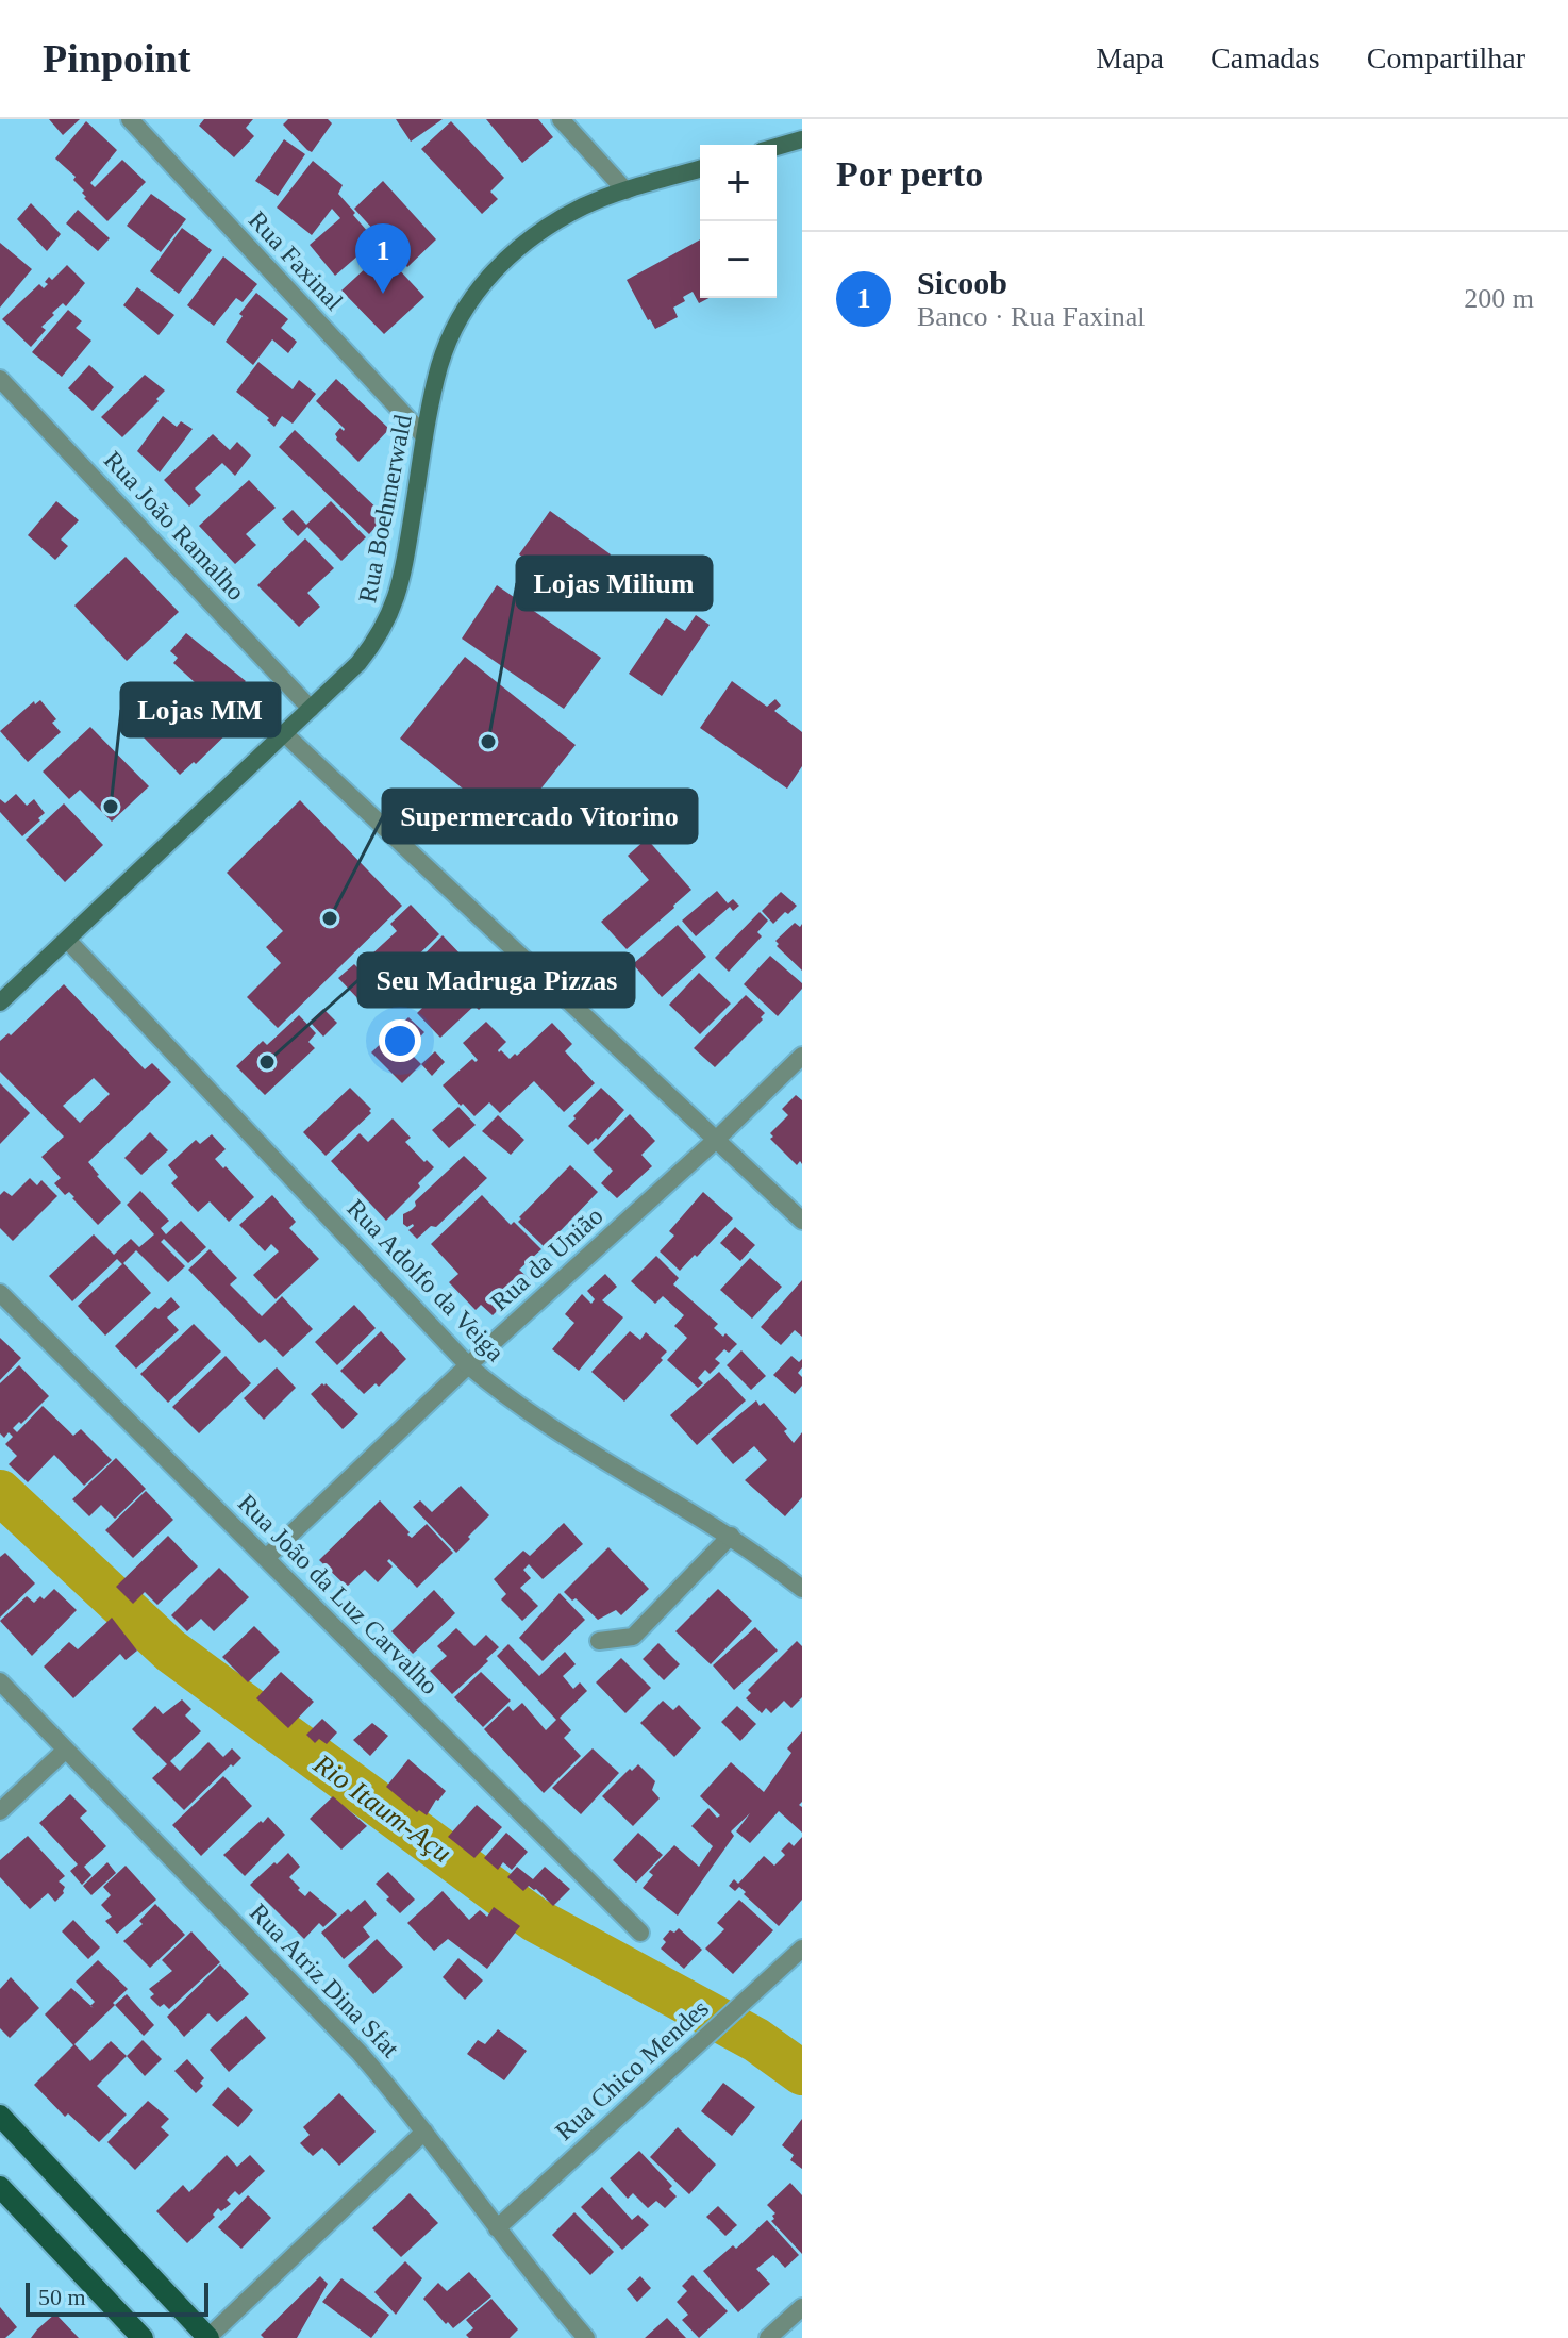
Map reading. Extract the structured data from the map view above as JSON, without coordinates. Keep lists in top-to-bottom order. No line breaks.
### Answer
{"streets":{"main road":["Rua Boehmerwald"],"street":["Rua Faxinal","Rua João Ramalho","Rua da União","Rua Adolfo da Veiga","Rua João da Luz Carvalho","Rua Atriz Dina Sfat","Rua Chico Mendes"]},"crossings":[["Rua Faxinal","Rua Boehmerwald"],["Rua Boehmerwald","Rua João Ramalho"],["Rua Boehmerwald","Rua Adolfo da Veiga"],["Rua da União","Rua Adolfo da Veiga"],["Rua da União","Rua João da Luz Carvalho"],["Rua Atriz Dina Sfat","Rua Chico Mendes"]],"water":["Rio Itaum-Açu"],"places":["Lojas Milium","Lojas MM","Supermercado Vitorino","Seu Madruga Pizzas"],"scale_bar":"50 m","page":{"header":"Pinpoint","nav":["Mapa","Camadas","Compartilhar"],"heading":"Por perto","map_buttons":["+","−"],"pins":"1","list":[{"mark":"1","name":"Sicoob","note":"Banco · Rua Faxinal","value":"200 m"}],"scale":"50 m"}}
